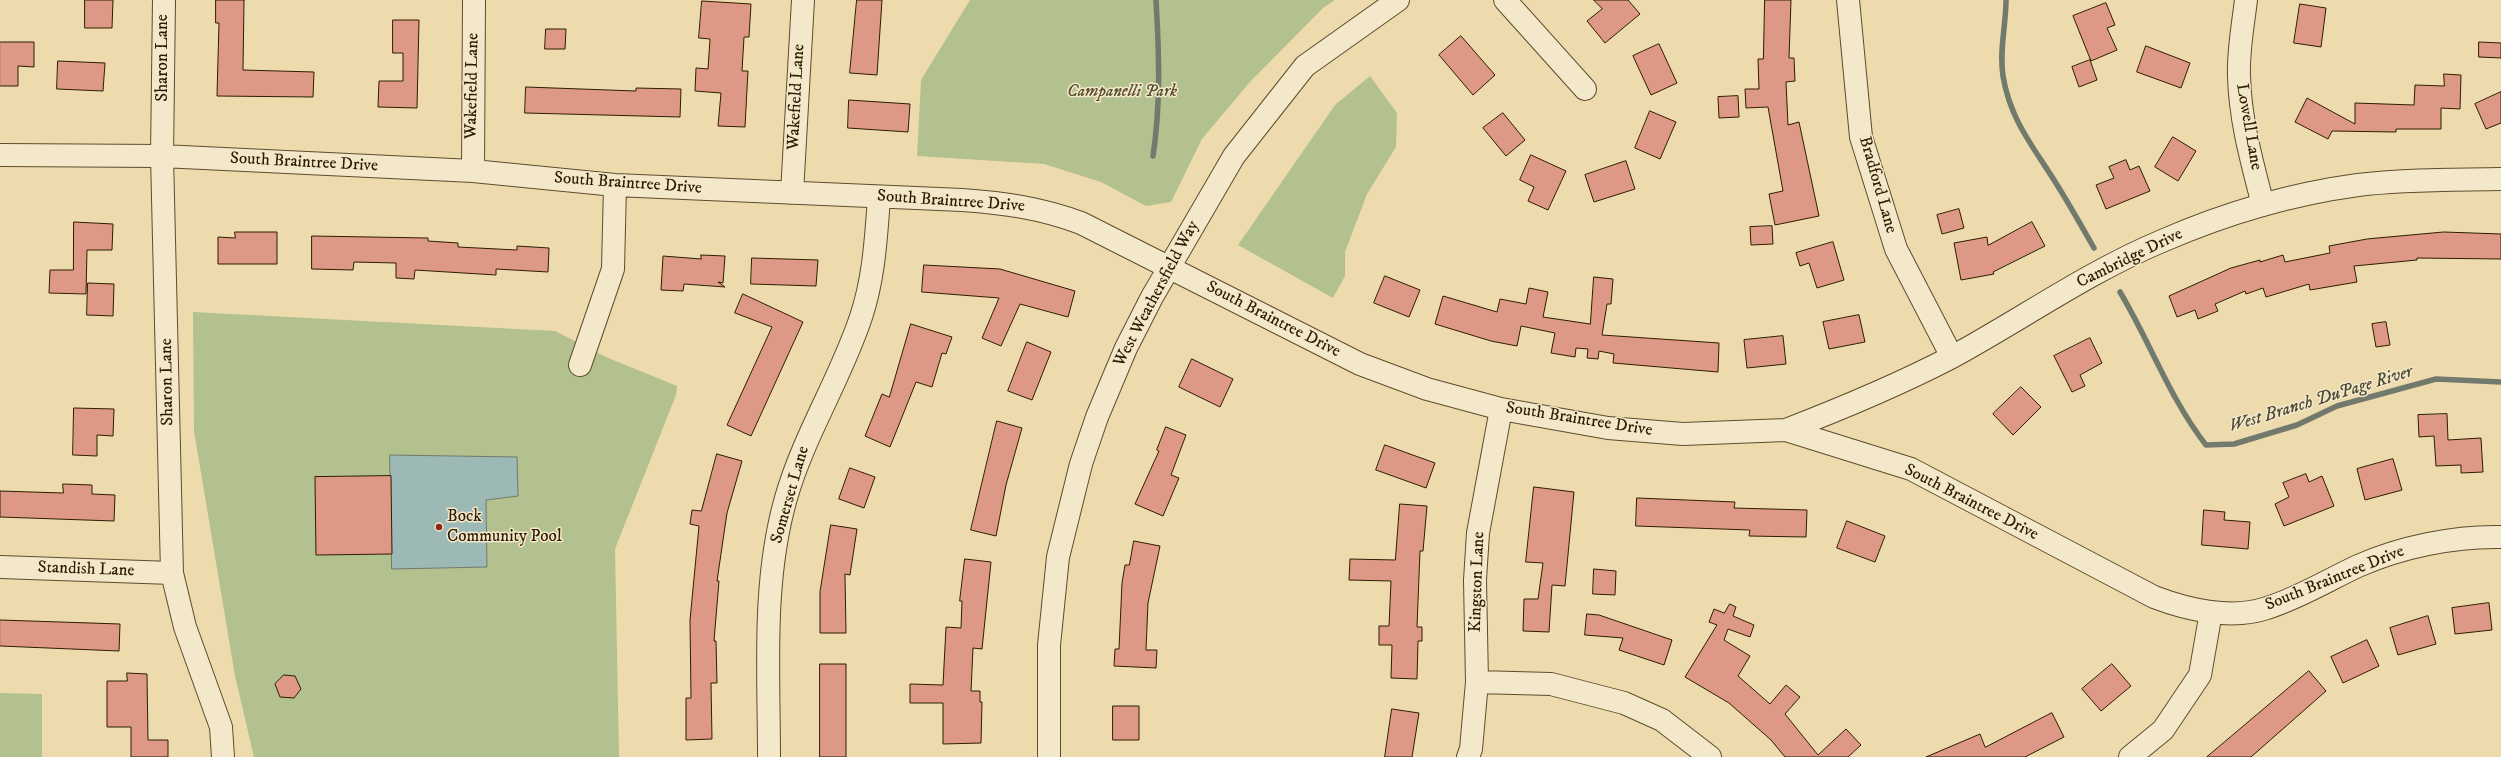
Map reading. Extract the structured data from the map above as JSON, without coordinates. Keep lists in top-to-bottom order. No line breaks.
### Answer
{"streets":{"street":["Sharon Lane","Wakefield Lane","Lowell Lane","South Braintree Drive","Bradford Lane","Cambridge Drive","West Weathersfield Way","Somerset Lane","Standish Lane","Kingston Lane"]},"crossings":[["Sharon Lane","South Braintree Drive"],["Sharon Lane","Standish Lane"],["Wakefield Lane","South Braintree Drive"],["Lowell Lane","Cambridge Drive"],["South Braintree Drive","Cambridge Drive"],["South Braintree Drive","West Weathersfield Way"],["South Braintree Drive","Somerset Lane"],["South Braintree Drive","Kingston Lane"],["Bradford Lane","Cambridge Drive"]],"water":["West Branch DuPage River"],"parks":["Campanelli Park"],"places":["Bock Community Pool"]}
